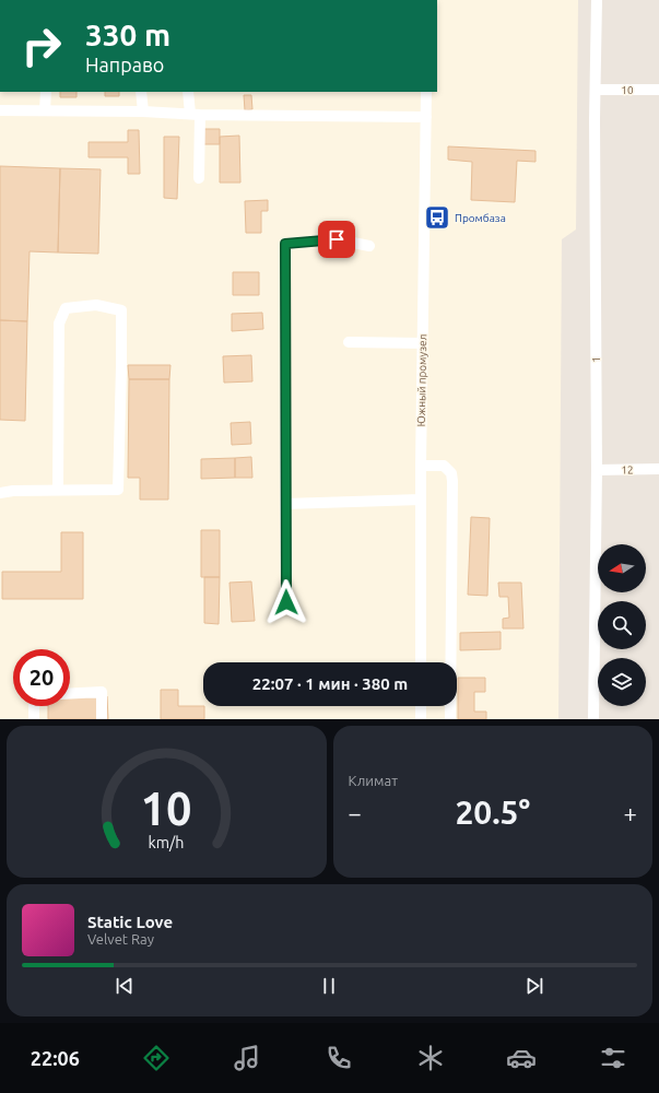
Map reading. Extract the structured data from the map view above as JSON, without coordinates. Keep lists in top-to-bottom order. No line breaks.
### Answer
{"streets":{"street":["10","1","Южный промузел","12"]},"crossings":[["10","1"],["1","12"]],"places":{"bus stop":["Промбаза"]},"north":"left","page":{"turn":["330 m","Направо"],"limit":"20","trip":"22:07 · 1 мин · 380 m","tile":"Климат","heat":["−","20.5°","+"],"song":["Static Love","Velvet Ray"],"tabs":"22:06","gauge":["10","km/h"]}}
